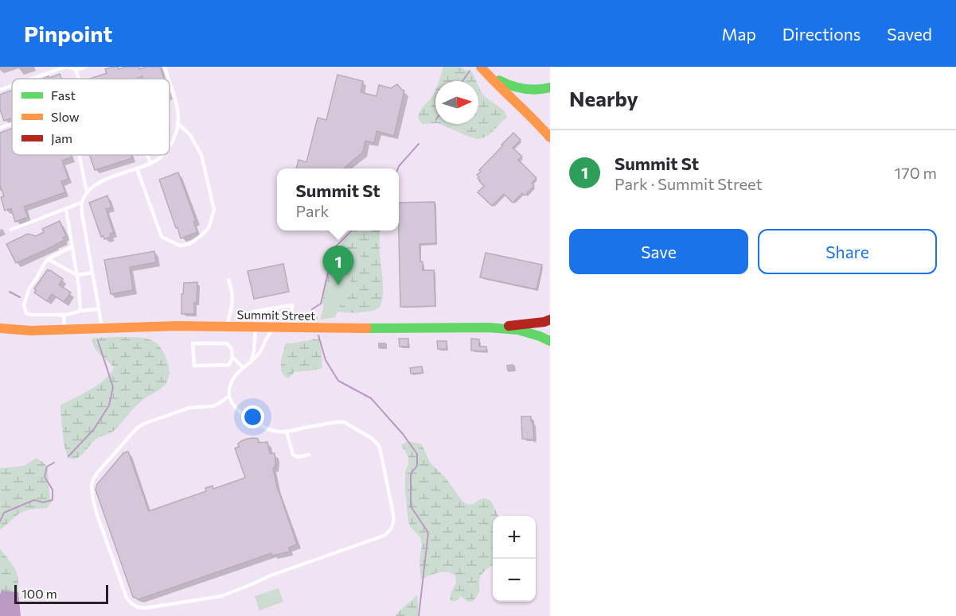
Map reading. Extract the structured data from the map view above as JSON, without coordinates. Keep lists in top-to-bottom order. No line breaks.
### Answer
{"streets":{"main road":["Summit Street"]},"legend":["Fast","Slow","Jam"],"scale_bar":"100 m","north":"right","page":{"header":"Pinpoint","nav":["Map","Directions","Saved"],"heading":"Nearby","list":[{"mark":"1","name":"Summit St","note":"Park · Summit Street","value":"170 m"}],"popup":["Summit St","Park"],"buttons":["Save","Share"],"pins":"1","map_buttons":["+","−"],"scale":"100 m"}}
